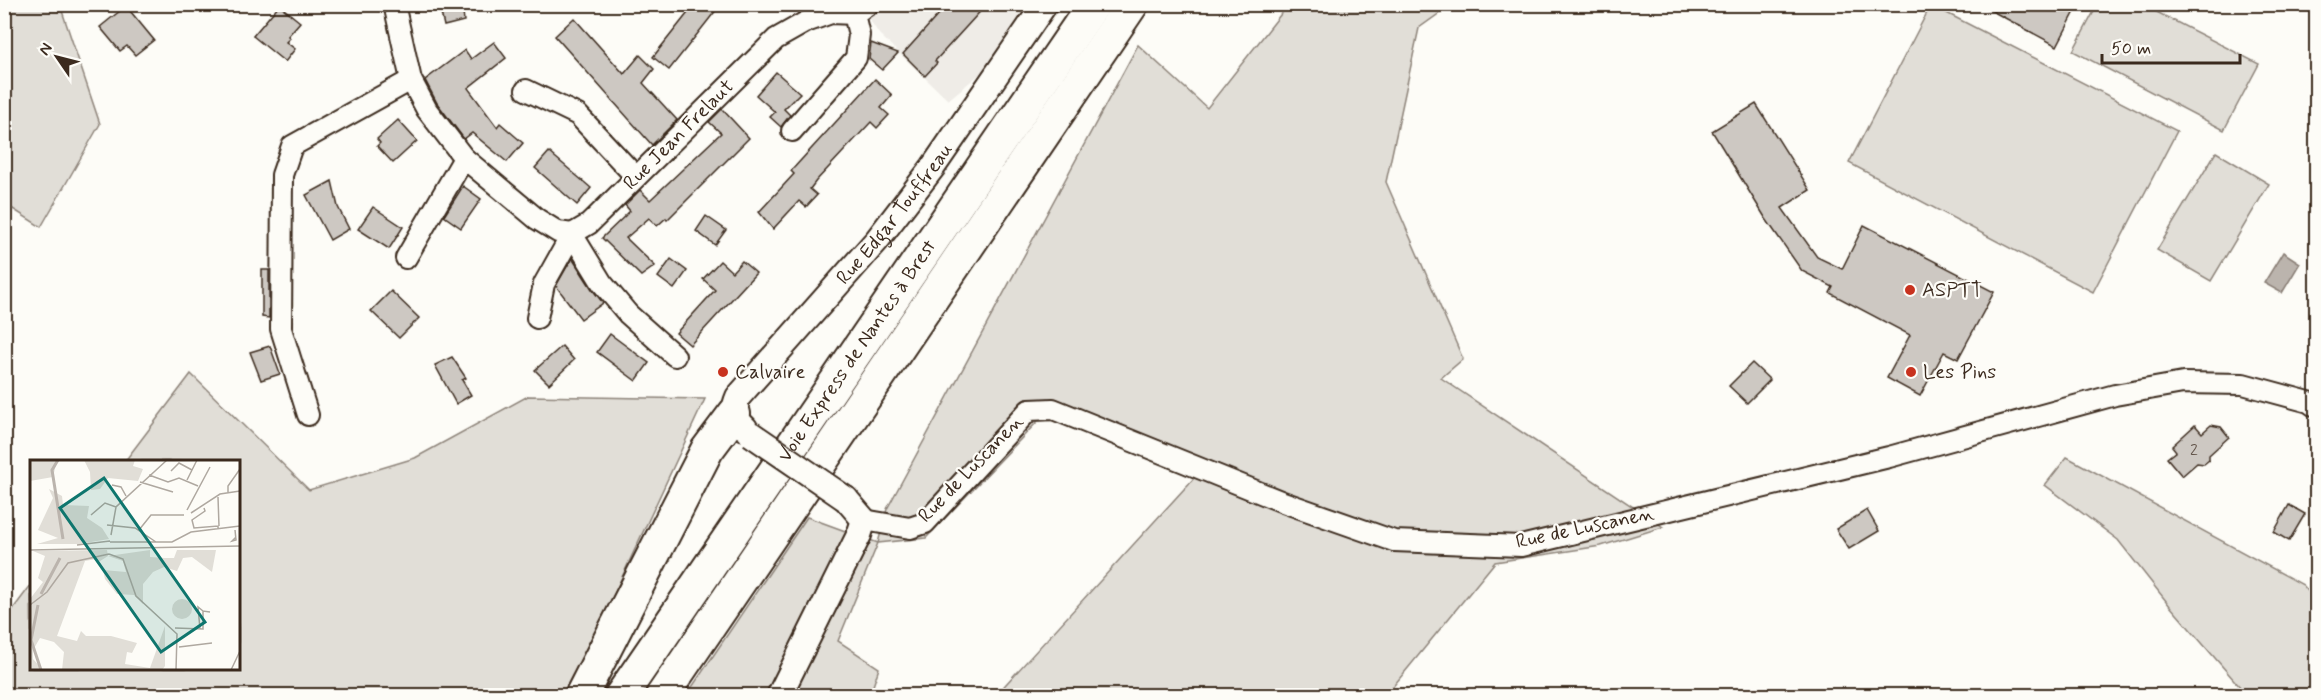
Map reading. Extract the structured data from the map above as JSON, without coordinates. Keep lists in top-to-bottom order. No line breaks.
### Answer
{"streets":{"highway":["Voie Express de Nantes à Brest"],"street":["Rue Jean Frelaut","Rue Edgar Touffreau","Rue de Luscanen"]},"places":["ASPTT","Calvaire","Les Pins"],"house_numbers":["2"],"scale_bar":"50 m","north":"top left"}
